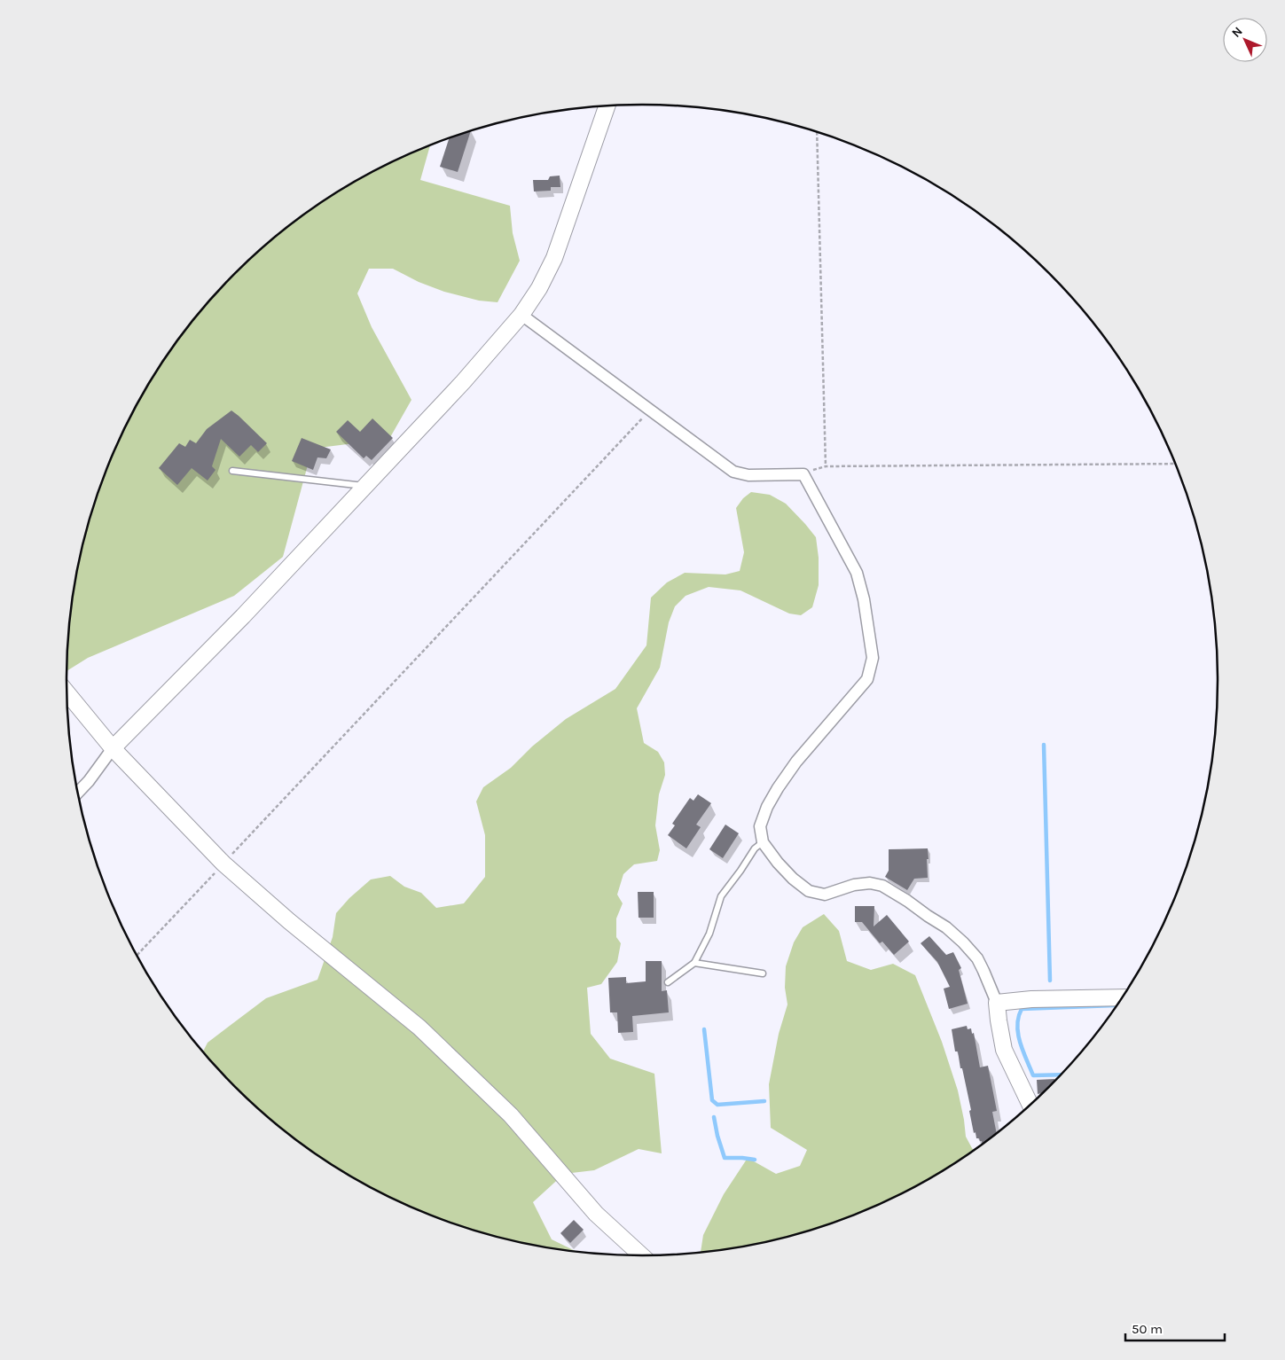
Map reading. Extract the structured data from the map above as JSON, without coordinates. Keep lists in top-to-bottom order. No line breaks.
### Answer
{"scale_bar":"50 m","north":"top left"}
